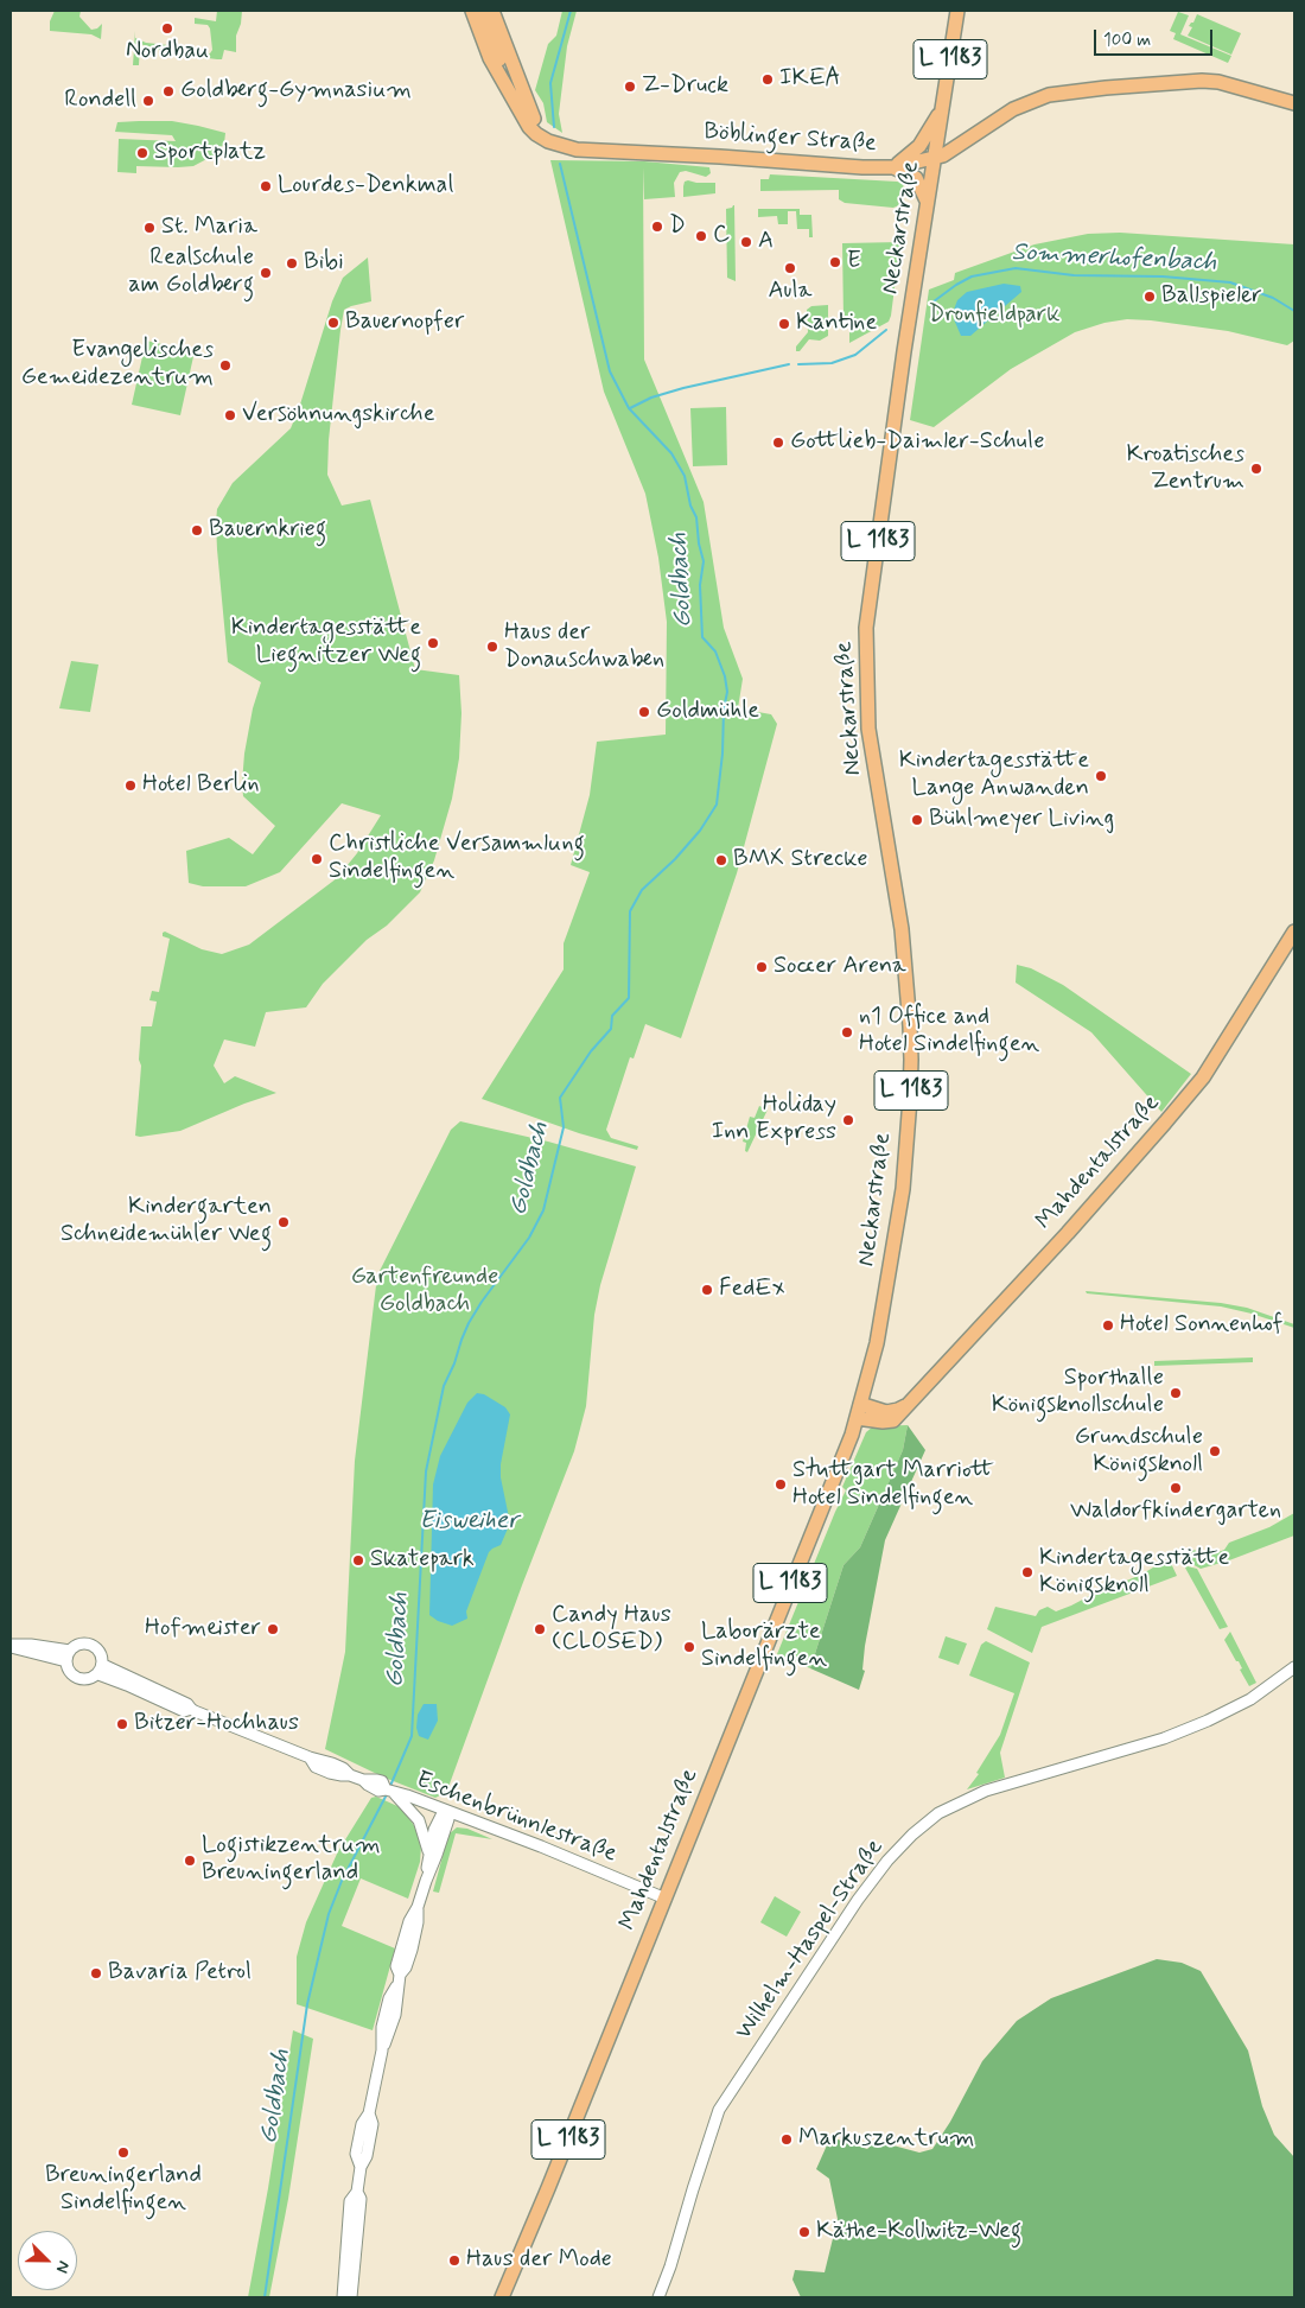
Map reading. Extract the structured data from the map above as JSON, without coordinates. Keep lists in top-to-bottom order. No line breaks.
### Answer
{"streets":{"main road":["L 1183","Böblinger Straße","Neckarstraße","Mahdentalstraße"],"street":["Eschenbrünnlestraße","Wilhelm-Haspel-Straße"]},"crossings":[["Böblinger Straße","Neckarstraße"],["Neckarstraße","Mahdentalstraße"],["Mahdentalstraße","Eschenbrünnlestraße"]],"water":["Sommerhofenbach","Goldbach","Eisweiher"],"parks":["Dronfieldpark","Gartenfreunde Goldbach"],"places":["Nordbau","IKEA","Z-Druck","Goldberg-Gymnasium","Rondell","Sportplatz","Lourdes-Denkmal","D","St. Maria","C","A","E","Bibi","Aula","Realschule am Goldberg","Ballspieler","Bauernopfer","Kantine","Evangelisches Gemeidezentrum","Versöhnungskirche","Gottlieb-Daimler-Schule","Kroatisches Zentrum","Bauernkrieg","Kindertagesstätte Liegnitzer Weg","Haus der Donauschwaben","Goldmühle","Kindertagesstätte Lange Anwanden","Hotel Berlin","Bühlmeyer Living","Christliche Versammlung Sindelfingen","BMX Strecke","Soccer Arena","n1 Office and Hotel Sindelfingen","Holiday Inn Express","Kindergarten Schneidemühler Weg","FedEx","Hotel Sonnenhof","Sporthalle Königsknollschule","Grundschule Königsknoll","Stuttgart Marriott Hotel Sindelfingen","Waldorfkindergarten","Skatepark","Kindertagesstätte Königsknoll","Hofmeister","Candy Haus (CLOSED)","Laborärzte Sindelfingen","Bitzer-Hochhaus","Logistikzentrum Breuningerland","Bavaria Petrol","Markuszentrum","Breuningerland Sindelfingen","Käthe-Kollwitz-Weg","Haus der Mode"],"scale_bar":"100 m","north":"bottom right"}
